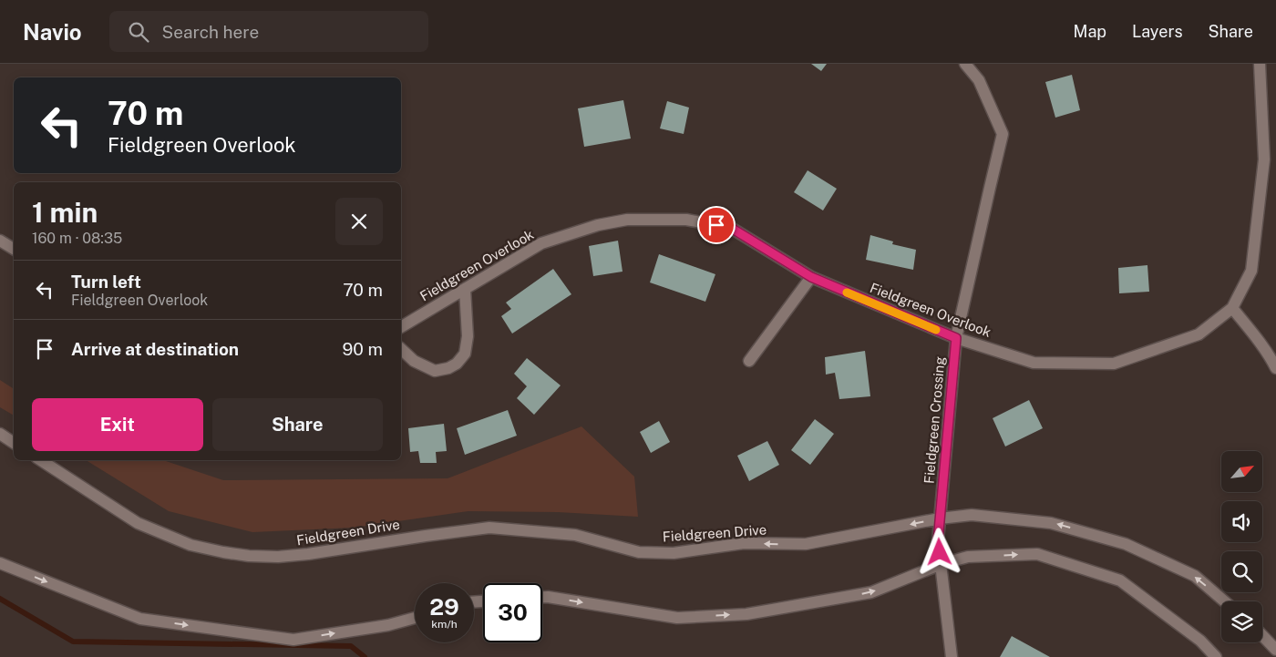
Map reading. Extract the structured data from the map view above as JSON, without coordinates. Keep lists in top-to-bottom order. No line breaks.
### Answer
{"streets":{"street":["Fieldgreen Overlook","Fieldgreen Crossing","Fieldgreen Drive"]},"crossings":[["Fieldgreen Overlook","Fieldgreen Crossing"],["Fieldgreen Crossing","Fieldgreen Drive"]],"north":"top right","page":{"header":"Navio","search":"Search here","nav":["Map","Layers","Share"],"turn":["70 m","Fieldgreen Overlook"],"heading":["1 min","160 m · 08:35"],"list":[{"name":"Turn left","note":"Fieldgreen Overlook","value":"70 m"},{"name":"Arrive at destination","value":"90 m"}],"buttons":["Exit","Share"],"speed":"29 km/h","limit":"30"}}
